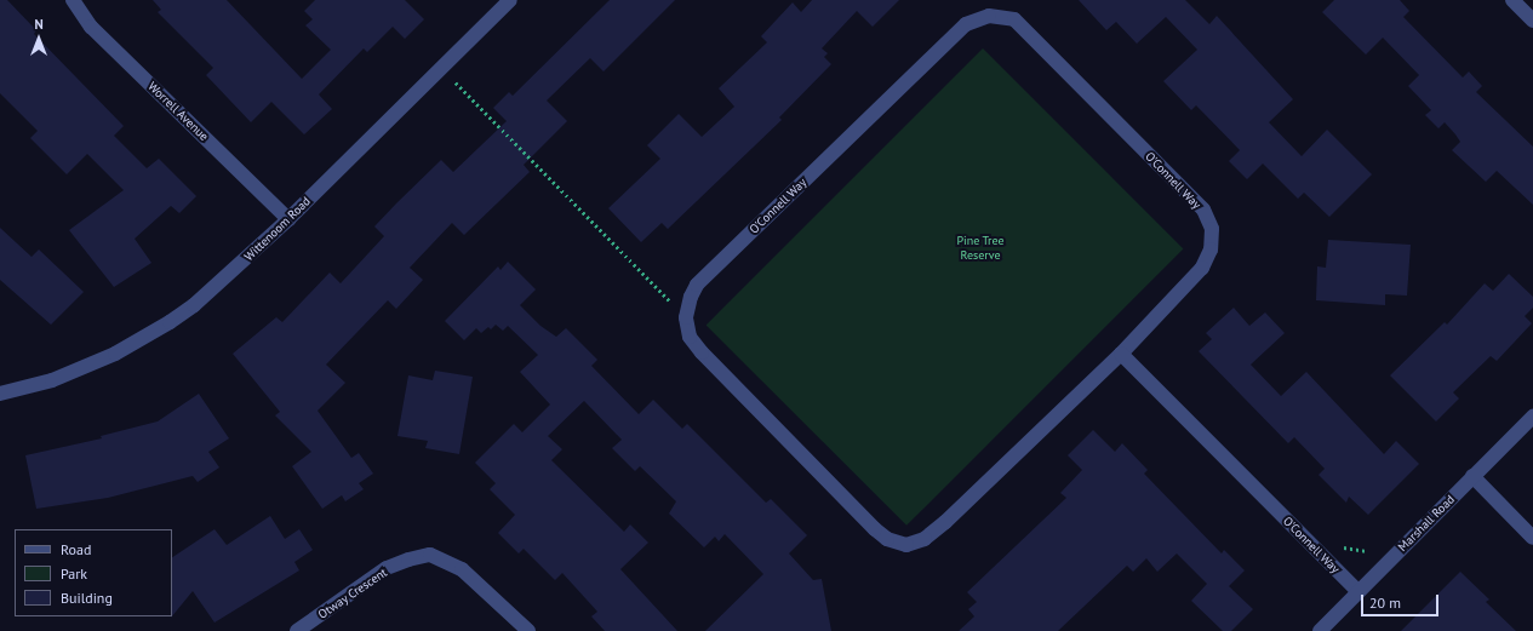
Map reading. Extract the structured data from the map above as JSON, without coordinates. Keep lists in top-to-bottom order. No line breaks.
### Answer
{"streets":{"street":["Worrell Avenue","O'Connell Way","Wittenoom Road","Marshall Road","Otway Crescent"]},"crossings":[["Worrell Avenue","Wittenoom Road"],["O'Connell Way","Marshall Road"]],"parks":["Pine Tree Reserve"],"legend":["Road","Park","Building"],"scale_bar":"20 m","north":"top"}
